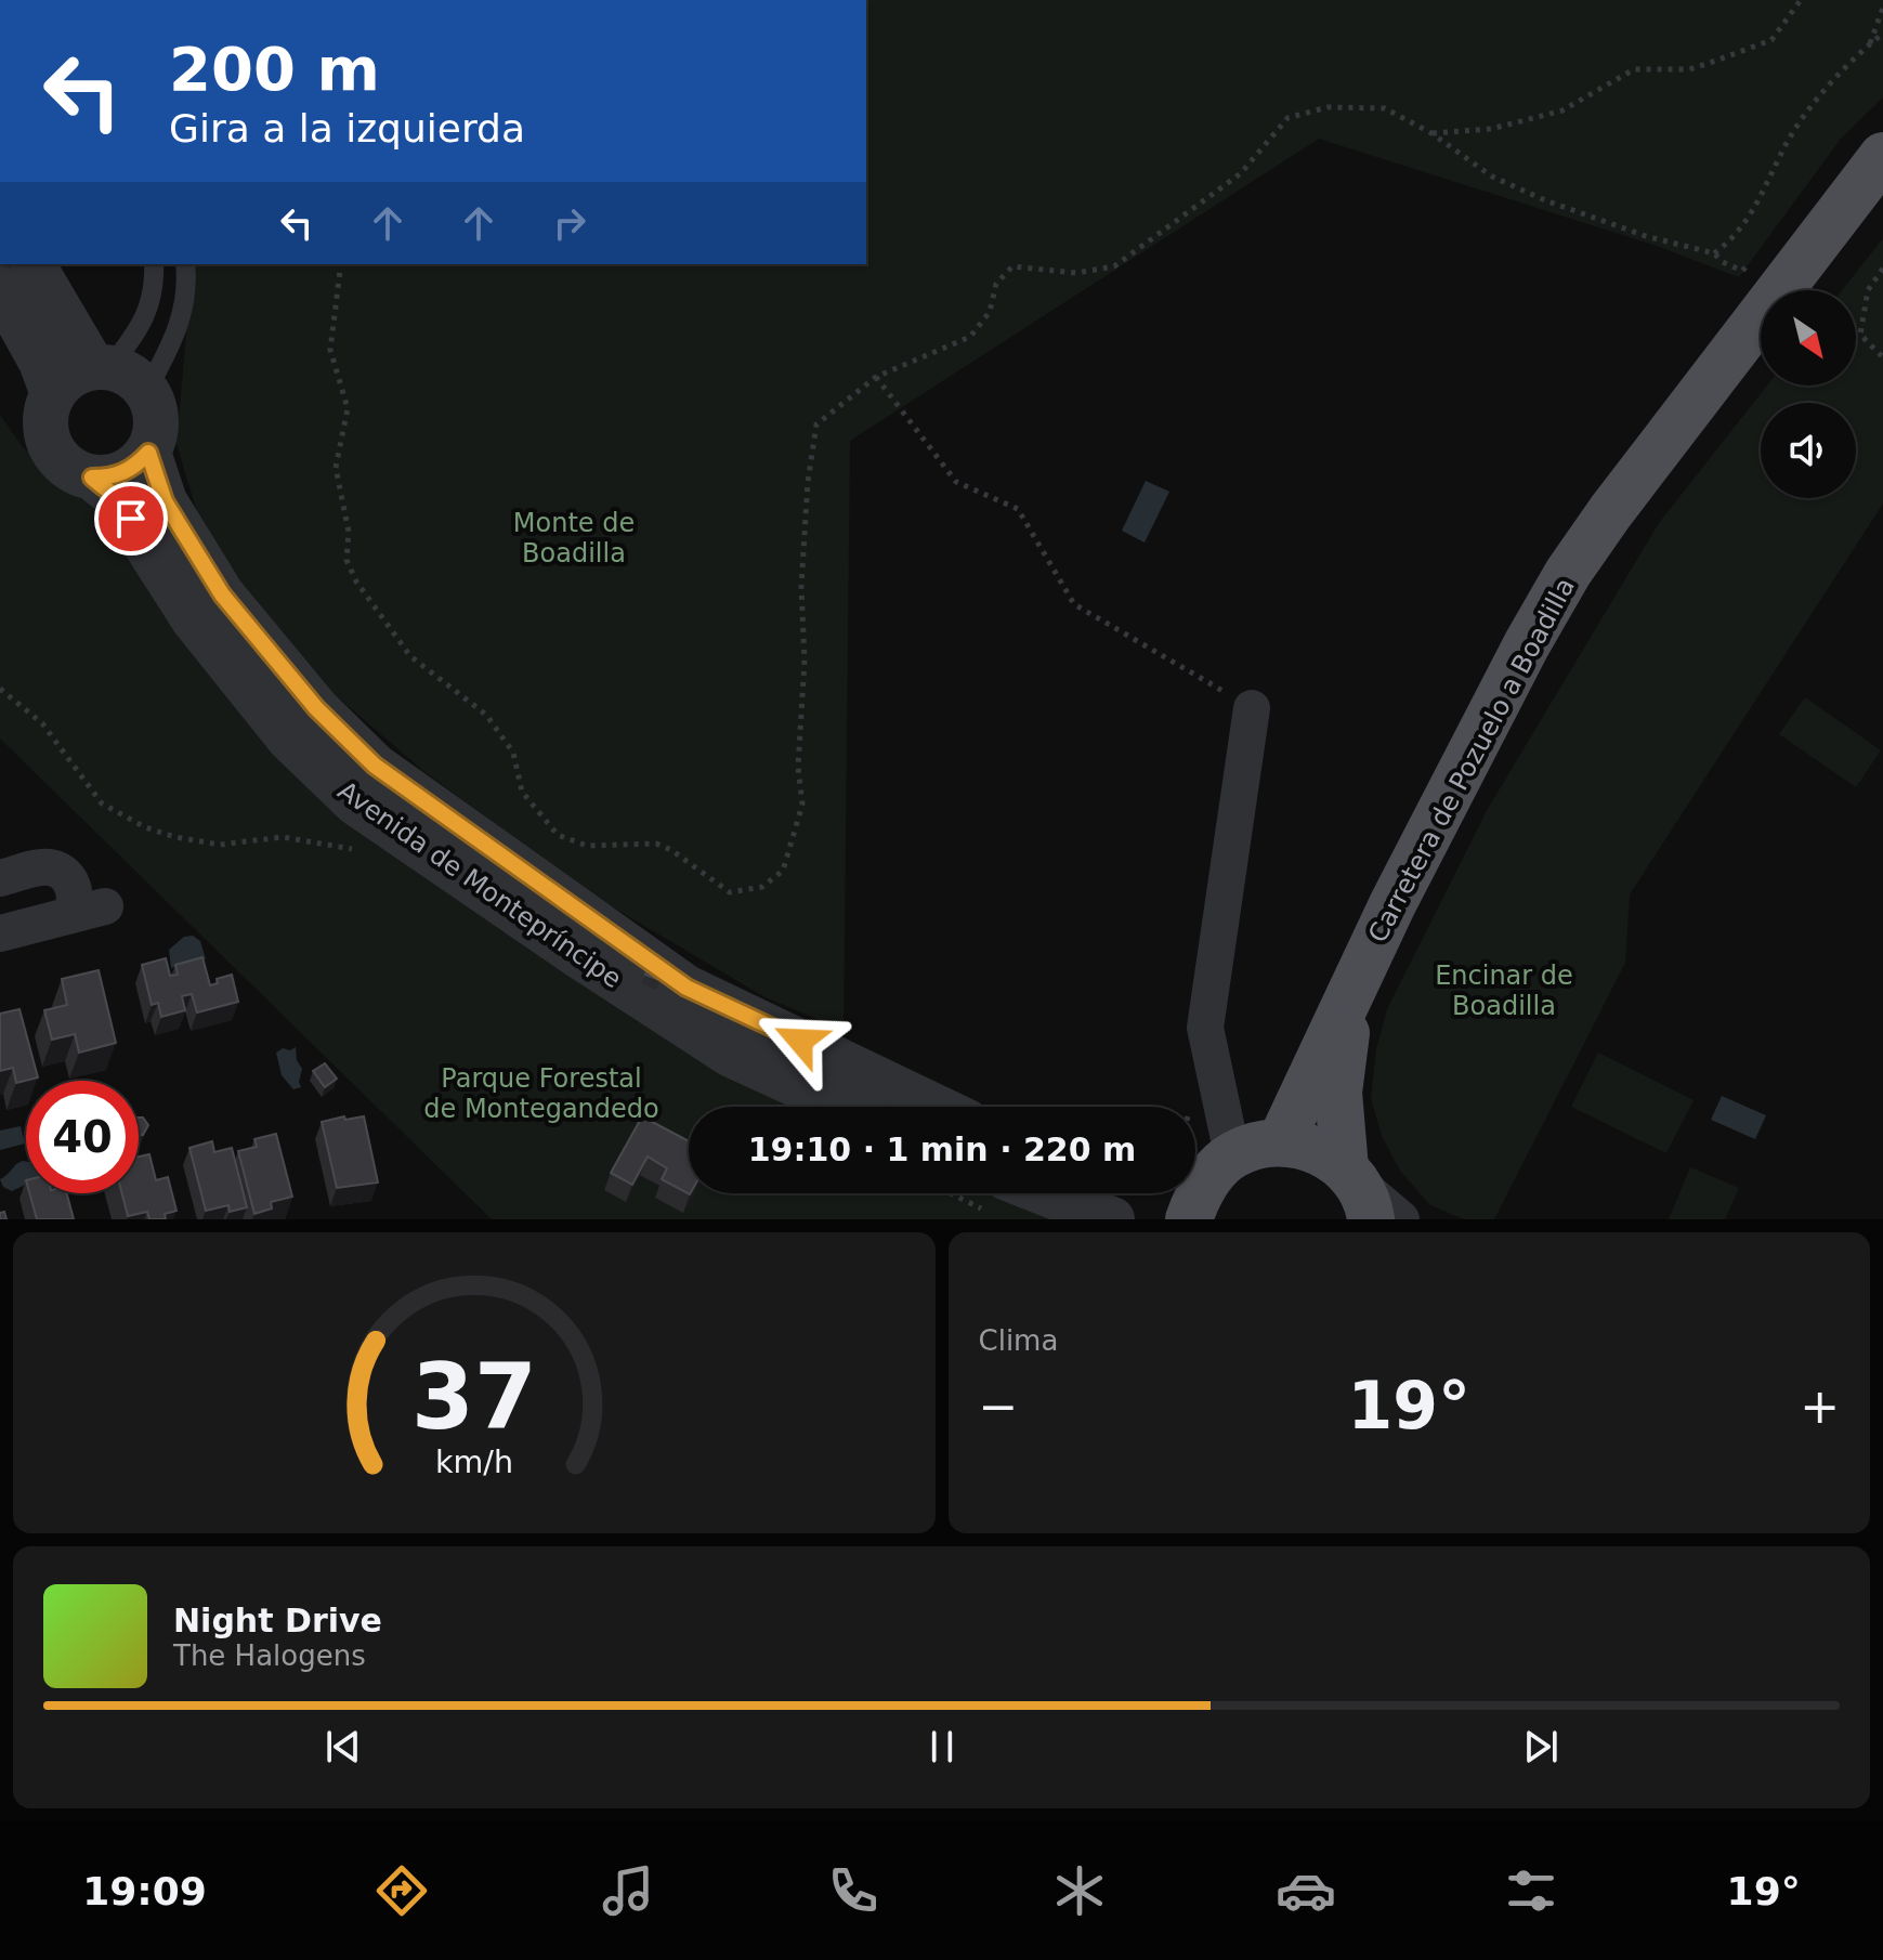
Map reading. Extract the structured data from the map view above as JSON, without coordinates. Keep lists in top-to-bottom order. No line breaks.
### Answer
{"streets":{"main road":["Carretera de Pozuelo a Boadilla"],"street":["Avenida de Montepríncipe"]},"parks":["Monte de Boadilla","Encinar de Boadilla","Parque Forestal de Montegandedo"],"north":"bottom right","page":{"turn":["200 m","Gira a la izquierda"],"limit":"40","trip":"19:10 · 1 min · 220 m","tile":"Clima","heat":["−","19°","+"],"song":["Night Drive","The Halogens"],"tabs":["19:09","19°"],"gauge":["37","km/h"]}}
